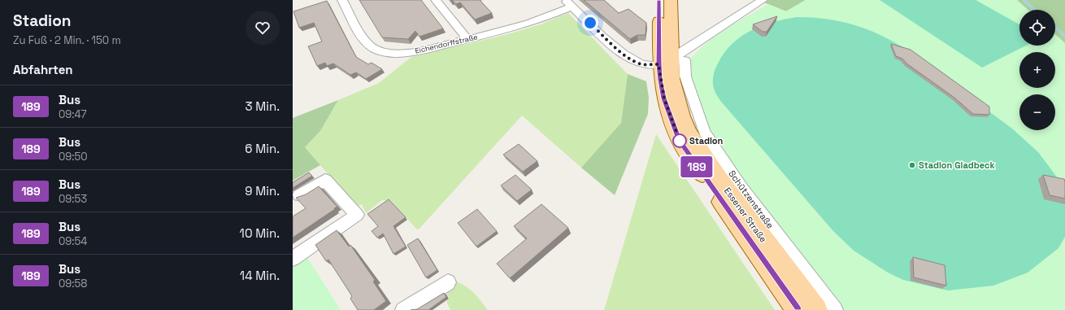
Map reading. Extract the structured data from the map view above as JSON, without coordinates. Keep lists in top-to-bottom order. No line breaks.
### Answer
{"streets":{"main road":["Essener Straße"],"street":["Eichendorffstraße","Schützenstraße"]},"crossings":[["Schützenstraße","Essener Straße"]],"places":["Stadion","Stadion Gladbeck"],"lines":["bus line 189"],"page":{"heading":[["Stadion","Zu Fuß · 2 Min. · 150 m"],"Abfahrten"],"on_map":"189","map_buttons":["+","−"],"list":[{"mark":"189","name":"Bus","note":"09:47","value":"3 Min."},{"mark":"189","name":"Bus","note":"09:50","value":"6 Min."},{"mark":"189","name":"Bus","note":"09:53","value":"9 Min."},{"mark":"189","name":"Bus","note":"09:54","value":"10 Min."},{"mark":"189","name":"Bus","note":"09:58","value":"14 Min."}]}}
